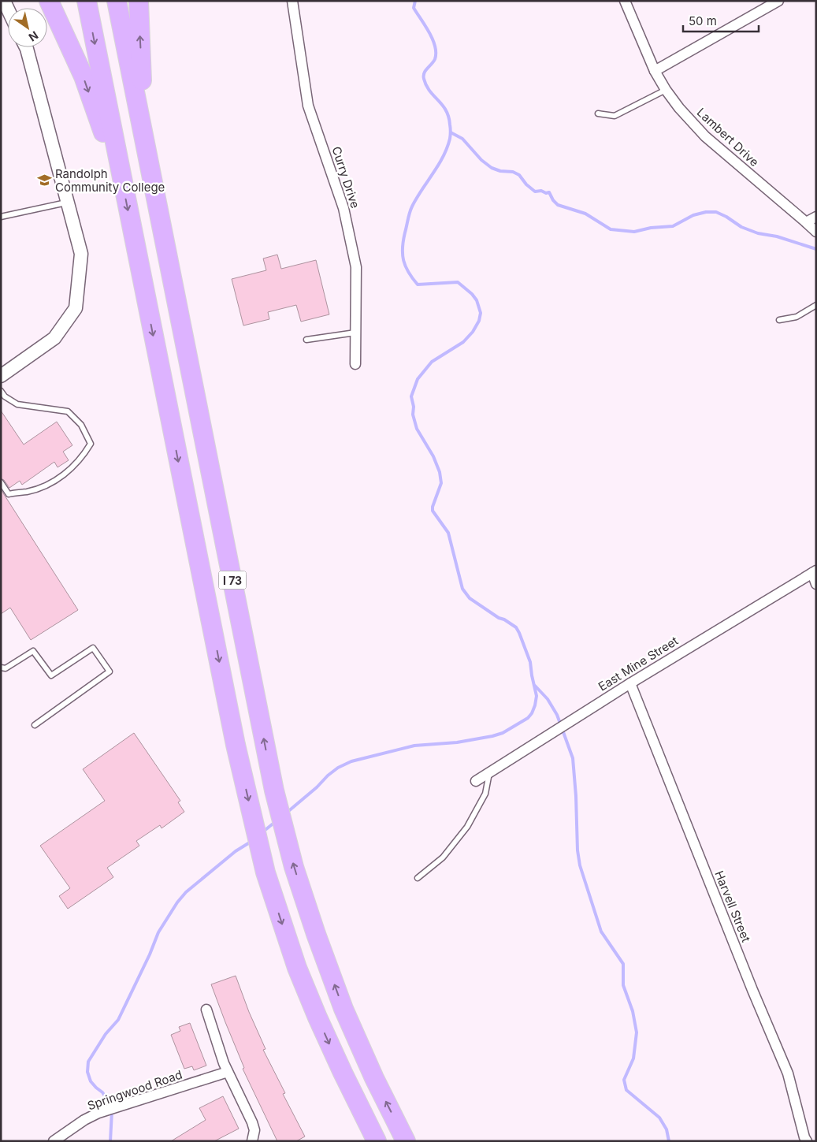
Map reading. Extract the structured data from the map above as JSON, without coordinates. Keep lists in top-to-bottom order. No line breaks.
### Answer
{"streets":{"highway":["I 73"],"street":["Lambert Drive","Curry Drive","East Mine Street","Harvell Street","Springwood Road"]},"crossings":[["East Mine Street","Harvell Street"]],"places":{"school or university":["Randolph Community College"]},"scale_bar":"50 m","north":"bottom right"}
